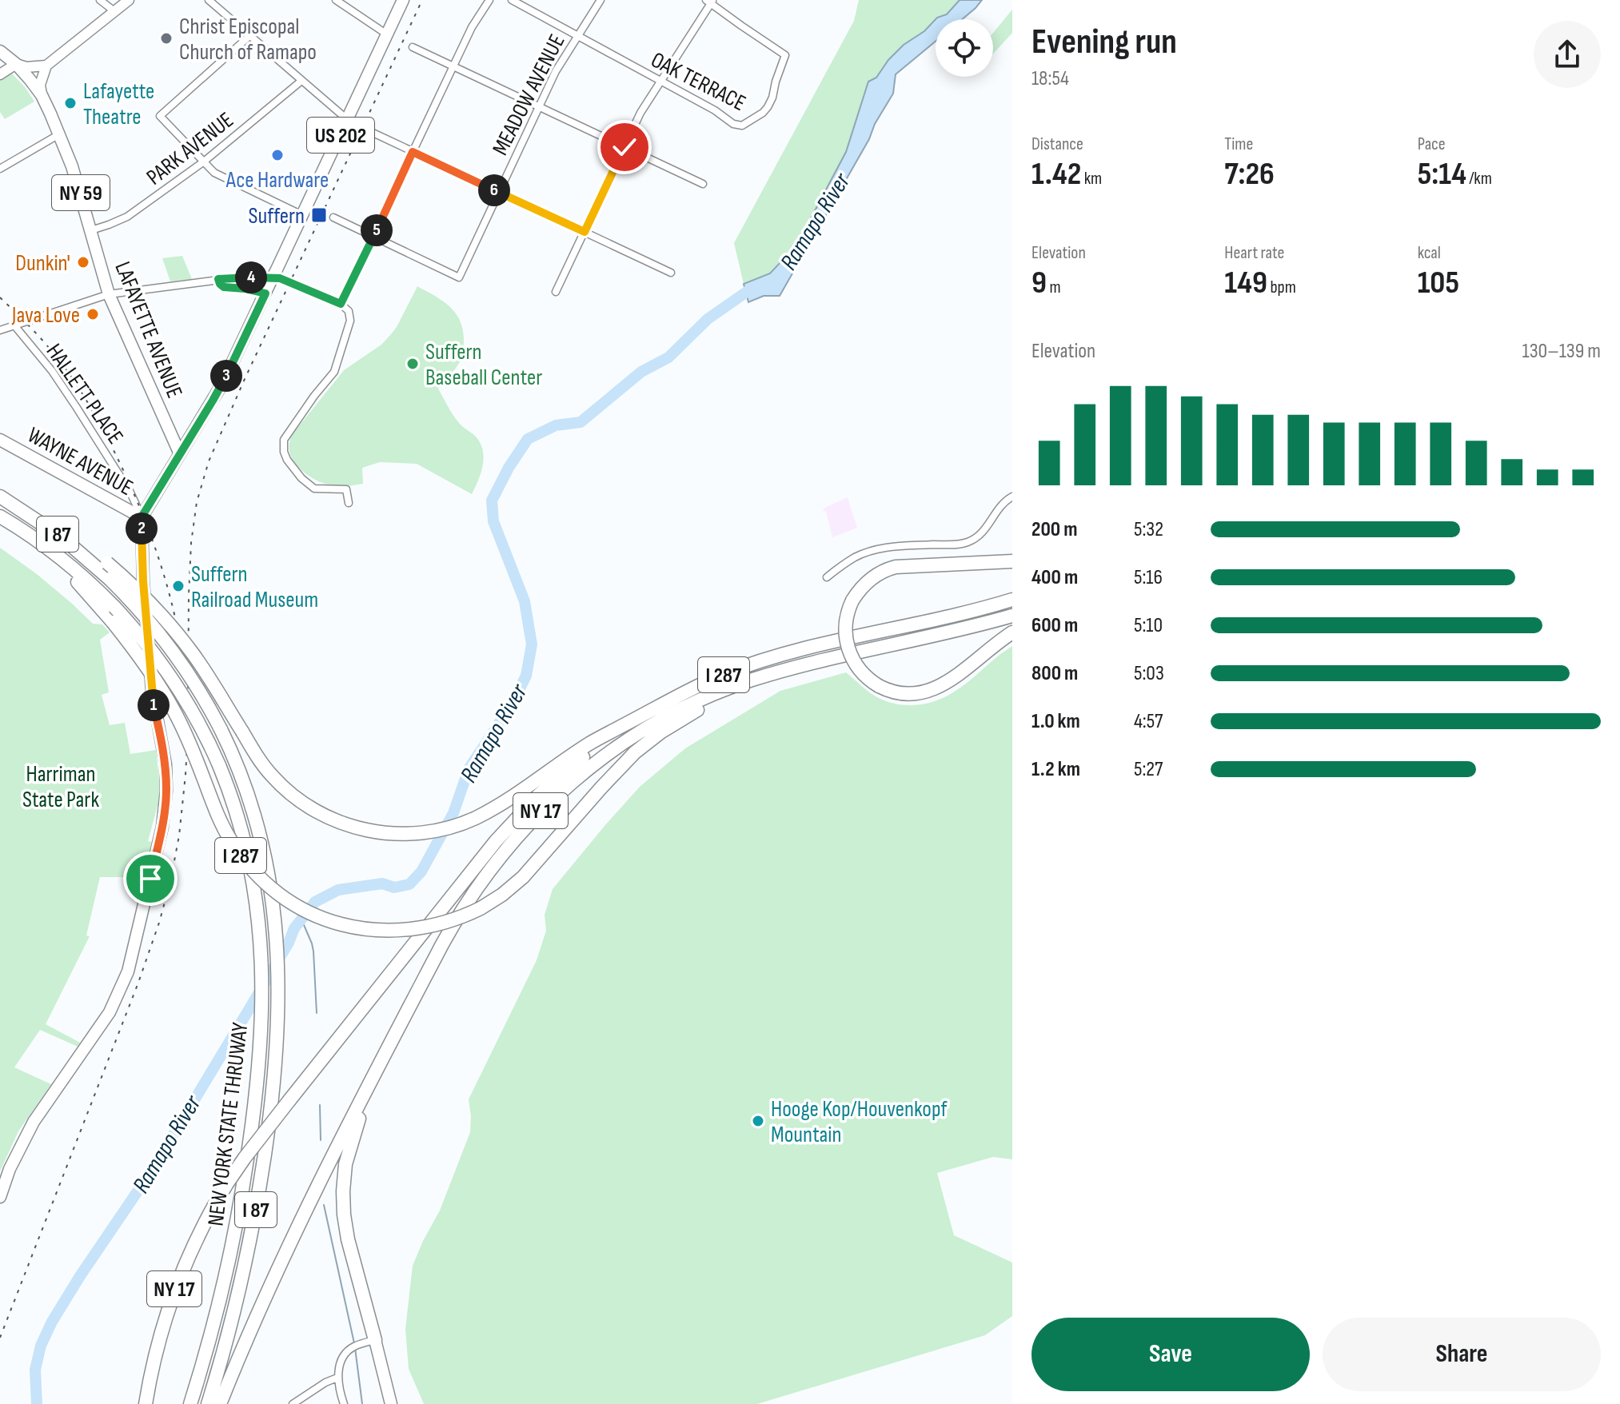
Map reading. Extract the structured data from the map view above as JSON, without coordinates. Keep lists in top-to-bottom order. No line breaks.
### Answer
{"streets":{"highway":["I 87","I 287","NY 17","NEW YORK STATE THRUWAY"],"main road":["US 202","NY 59","LAFAYETTE AVENUE","WAYNE AVENUE"],"street":["OAK TERRACE","MEADOW AVENUE","PARK AVENUE","HALLETT PLACE"]},"crossings":[["OAK TERRACE","MEADOW AVENUE"],["US 202","LAFAYETTE AVENUE"],["US 202","HALLETT PLACE"],["US 202","WAYNE AVENUE"],["PARK AVENUE","LAFAYETTE AVENUE"],["HALLETT PLACE","WAYNE AVENUE"],["I 287","NY 17"],["I 287","NEW YORK STATE THRUWAY"]],"water":["Ramapo River"],"parks":["Harriman State Park"],"places":{"other":["Christ Episcopal Church of Ramapo","Lafayette Theatre","Ace Hardware","Dunkin'","Java Love","Suffern Baseball Center","Suffern Railroad Museum","Hooge Kop/Houvenkopf Mountain"],"transit":["Suffern"]},"page":{"heading":["Evening run","18:54"],"stats":[["Distance","1.42 km"],["Time","7:26"],["Pace","5:14 /km"],["Elevation","9 m"],["Heart rate","149 bpm"],["kcal","105"]],"pins":["6","5","4","3","2","1"],"chart":["Elevation","130–139 m"],"list":[{"name":"200 m","note":"5:32"},{"name":"400 m","note":"5:16"},{"name":"600 m","note":"5:10"},{"name":"800 m","note":"5:03"},{"name":"1.0 km","note":"4:57"},{"name":"1.2 km","note":"5:27"}],"buttons":["Save","Share"]}}
